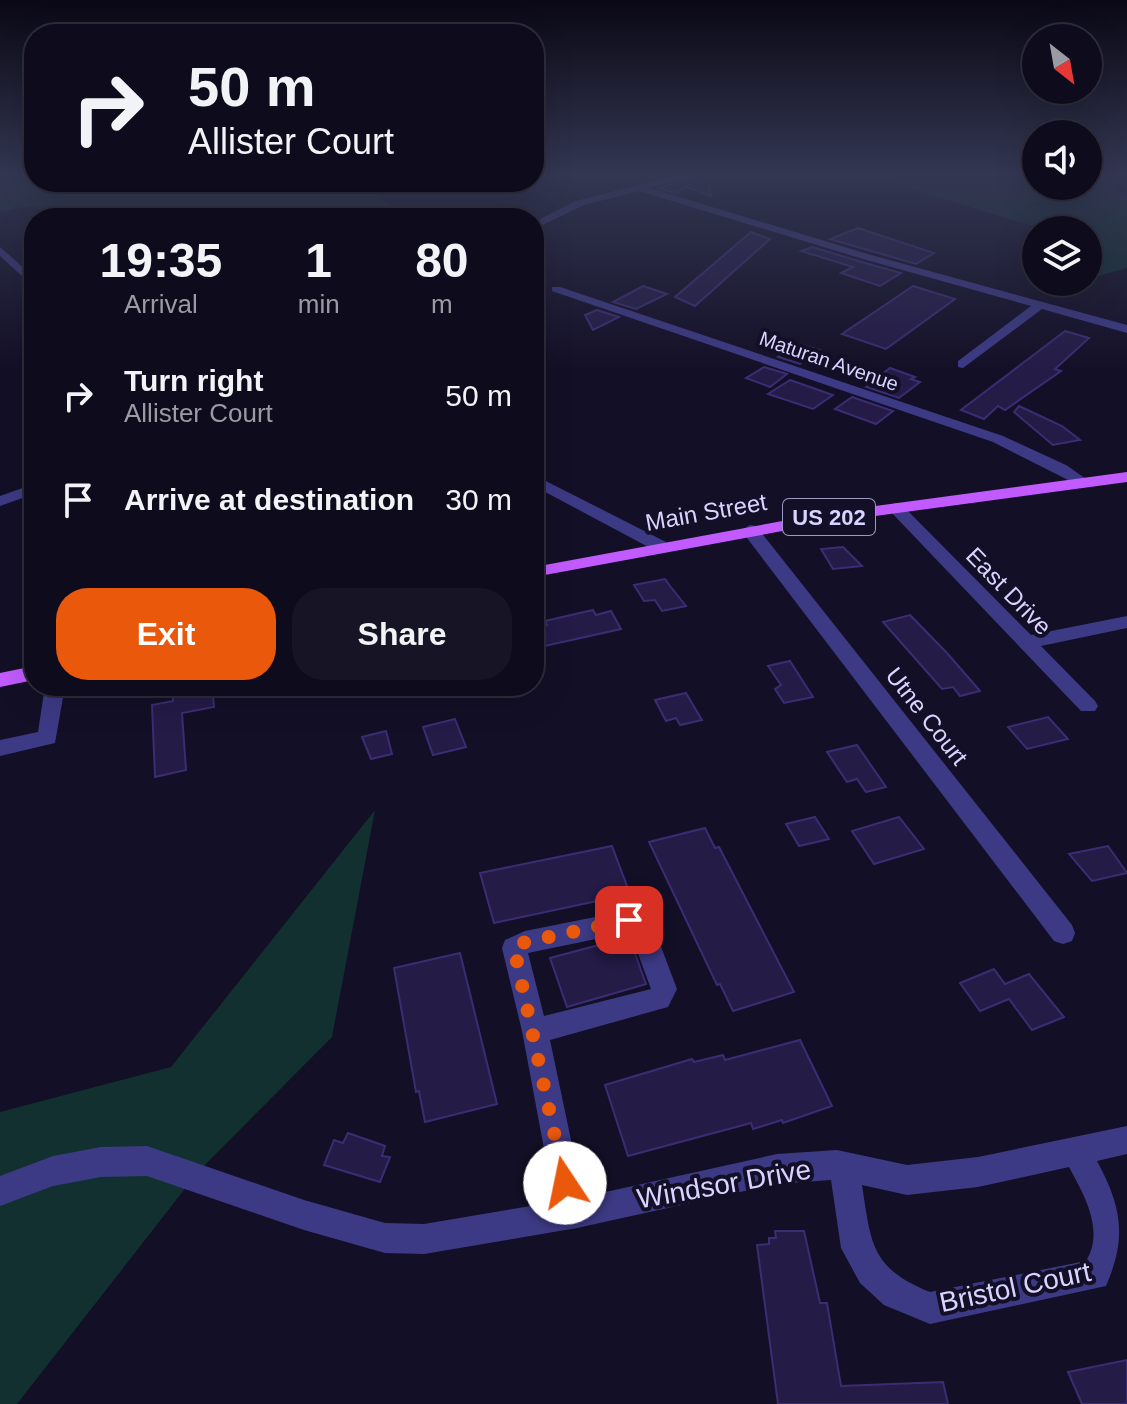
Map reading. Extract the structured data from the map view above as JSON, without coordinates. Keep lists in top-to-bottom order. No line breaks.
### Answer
{"streets":{"main road":["Main Street","US 202"],"street":["Maturan Avenue","East Drive","Utne Court","Windsor Drive","Bristol Court"]},"crossings":[["Maturan Avenue","Main Street"],["Main Street","East Drive"],["Main Street","Utne Court"],["Windsor Drive","Bristol Court"]],"north":"bottom right","page":{"turn":["50 m","Allister Court"],"eta":["19:35","Arrival","1","min","80","m"],"list":[{"name":"Turn right","note":"Allister Court","value":"50 m"},{"name":"Arrive at destination","value":"30 m"}],"buttons":["Exit","Share"]}}
